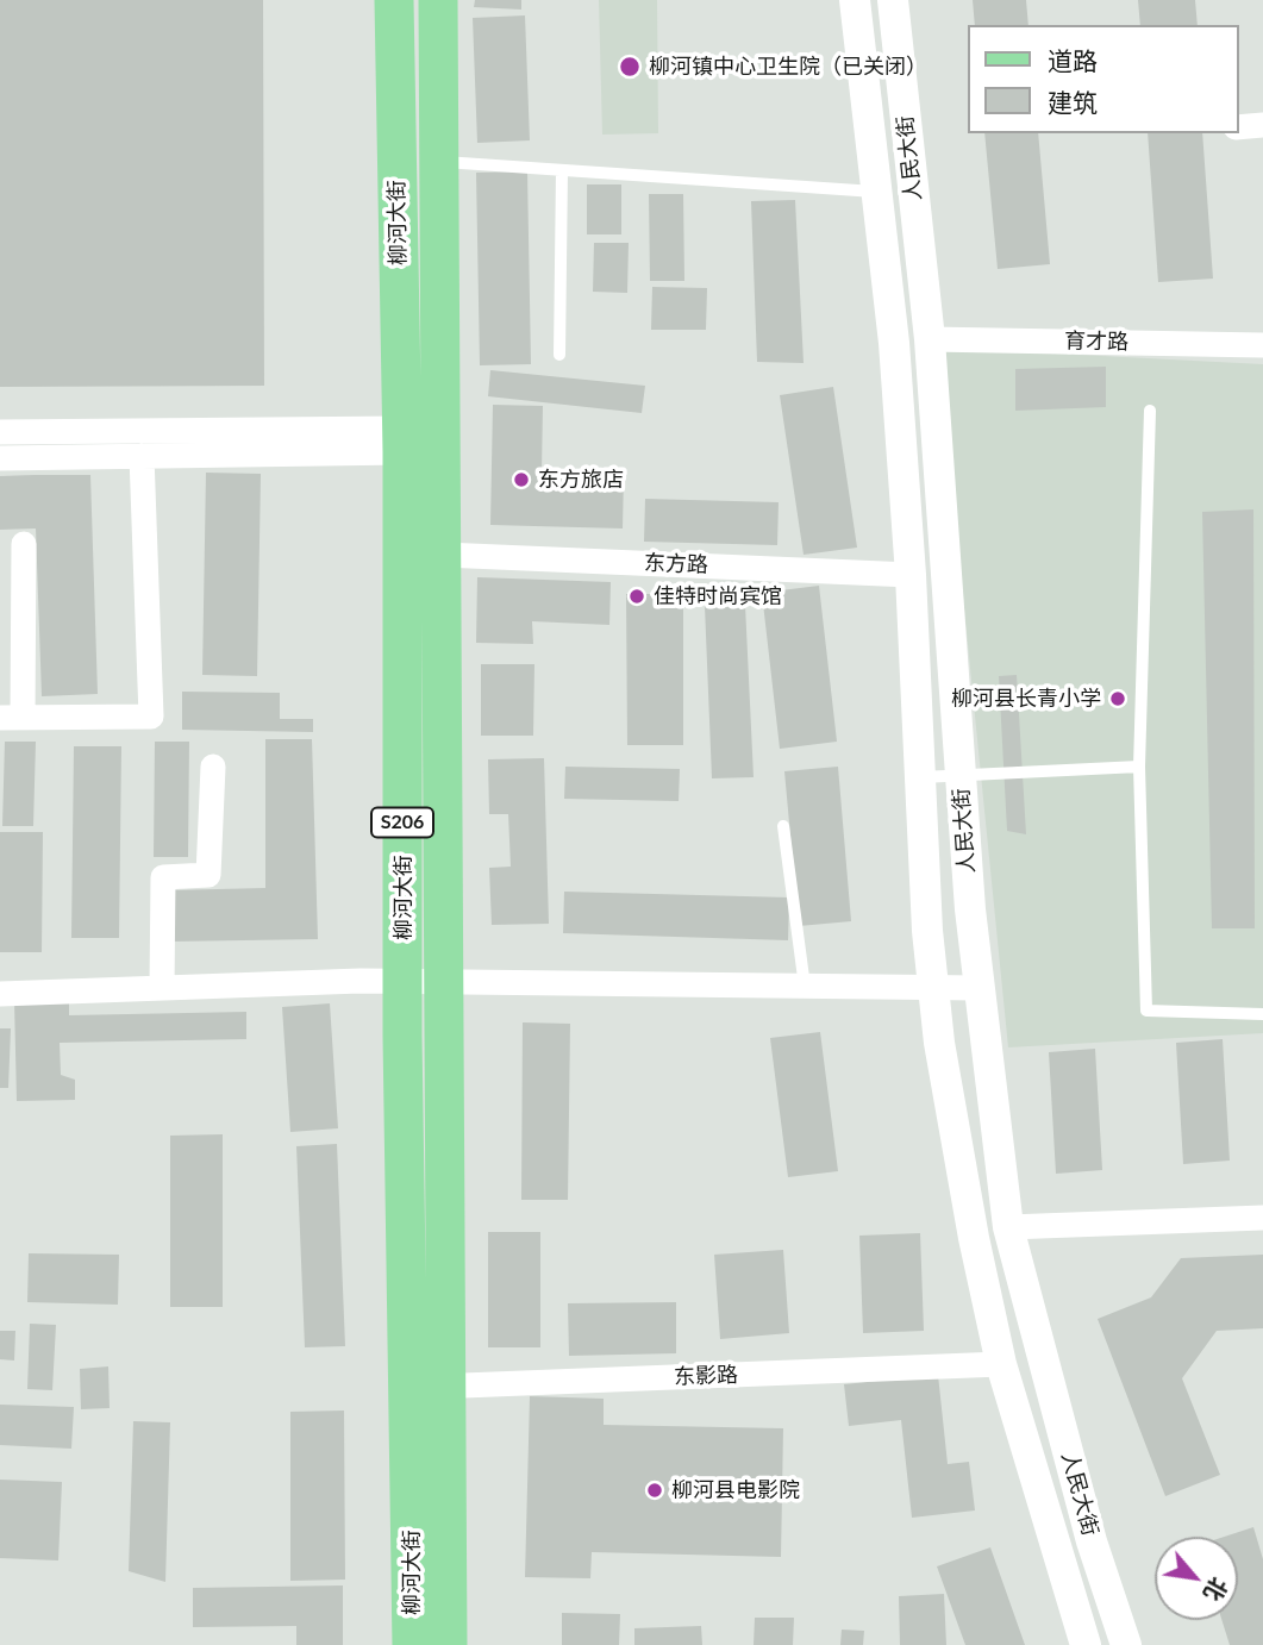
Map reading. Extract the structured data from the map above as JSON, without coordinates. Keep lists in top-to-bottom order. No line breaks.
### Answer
{"streets":{"main road":["柳河大街","S206"],"street":["人民大街","育才路","东方路","东影路"]},"crossings":[["人民大街","育才路"],["人民大街","东方路"],["人民大街","东影路"],["柳河大街","东方路"],["柳河大街","东影路"]],"places":["柳河镇中心卫生院（已关闭）","东方旅店","佳特时尚宾馆","柳河县长青小学","柳河县电影院"],"legend":["道路","建筑"],"north":"bottom right"}
